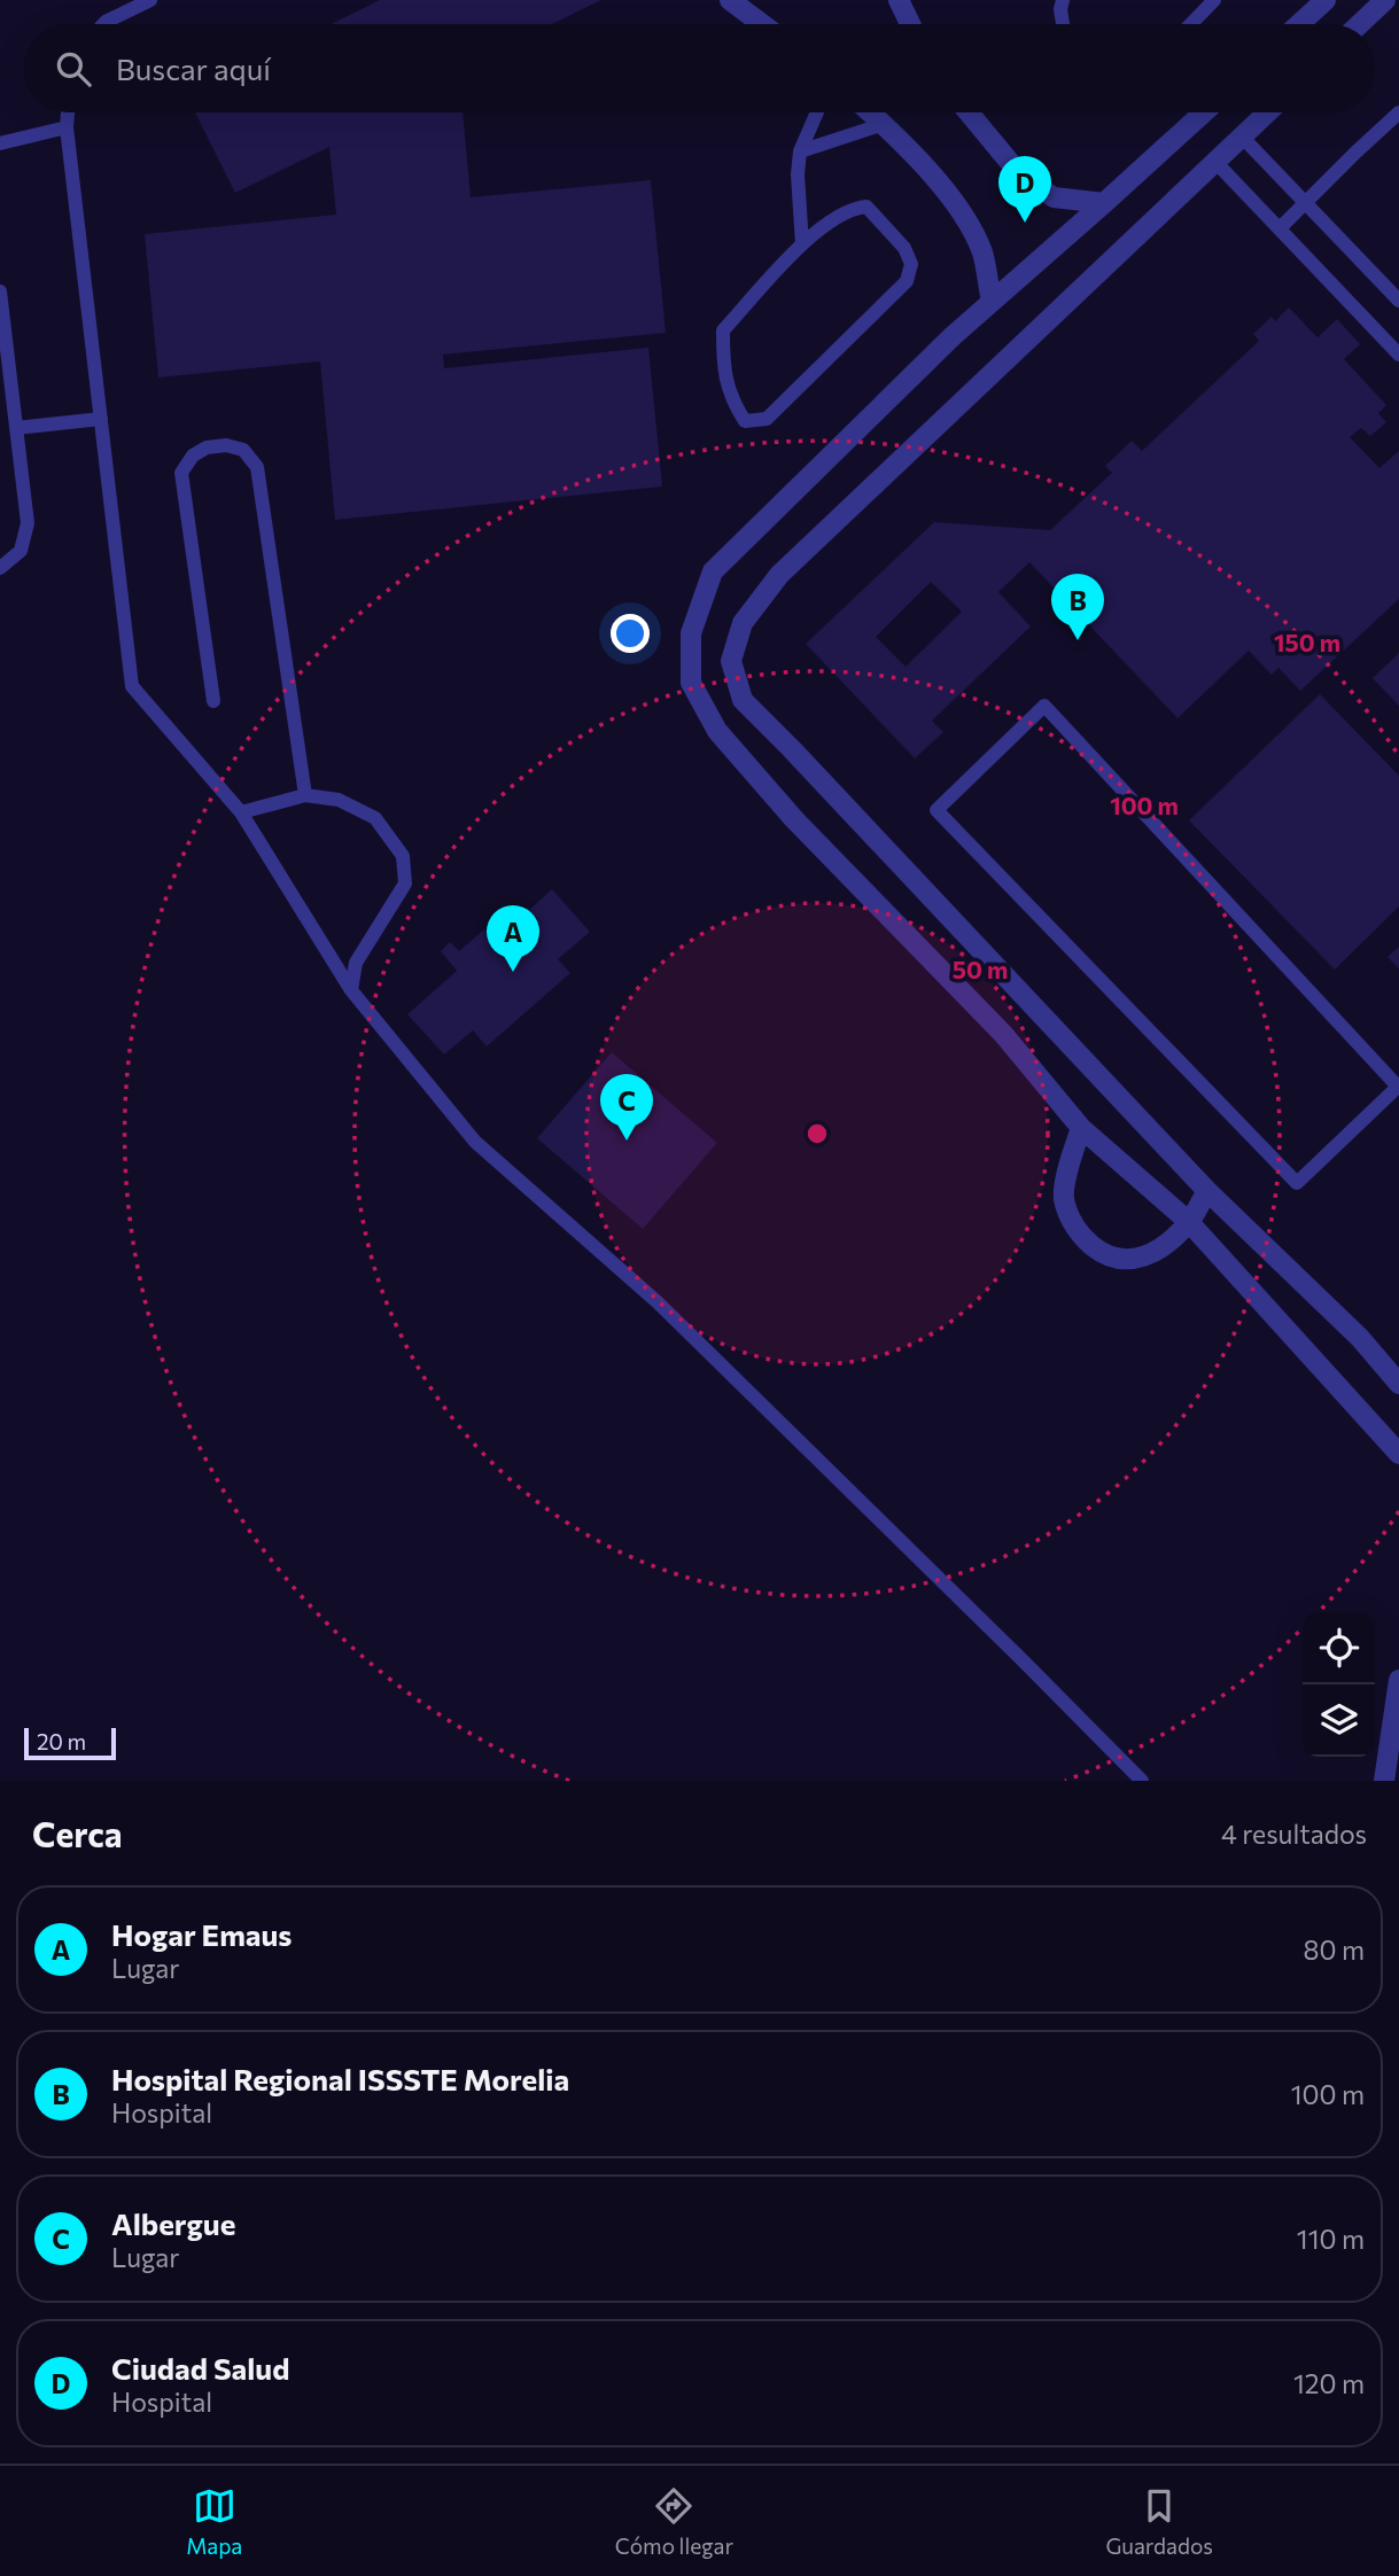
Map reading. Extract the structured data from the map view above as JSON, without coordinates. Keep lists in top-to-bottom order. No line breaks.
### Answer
{"scale_bar":"20 m","page":{"search":"Buscar aquí","pins":["D","B","A","C"],"scale":"20 m","heading":["Cerca","4 resultados"],"list":[{"mark":"A","name":"Hogar Emaus","note":"Lugar","value":"80 m"},{"mark":"B","name":"Hospital Regional ISSSTE Morelia","note":"Hospital","value":"100 m"},{"mark":"C","name":"Albergue","note":"Lugar","value":"110 m"},{"mark":"D","name":"Ciudad Salud","note":"Hospital","value":"120 m"}],"nav":["Mapa","Cómo llegar","Guardados"]},"rings":["150 m","100 m","50 m"]}
